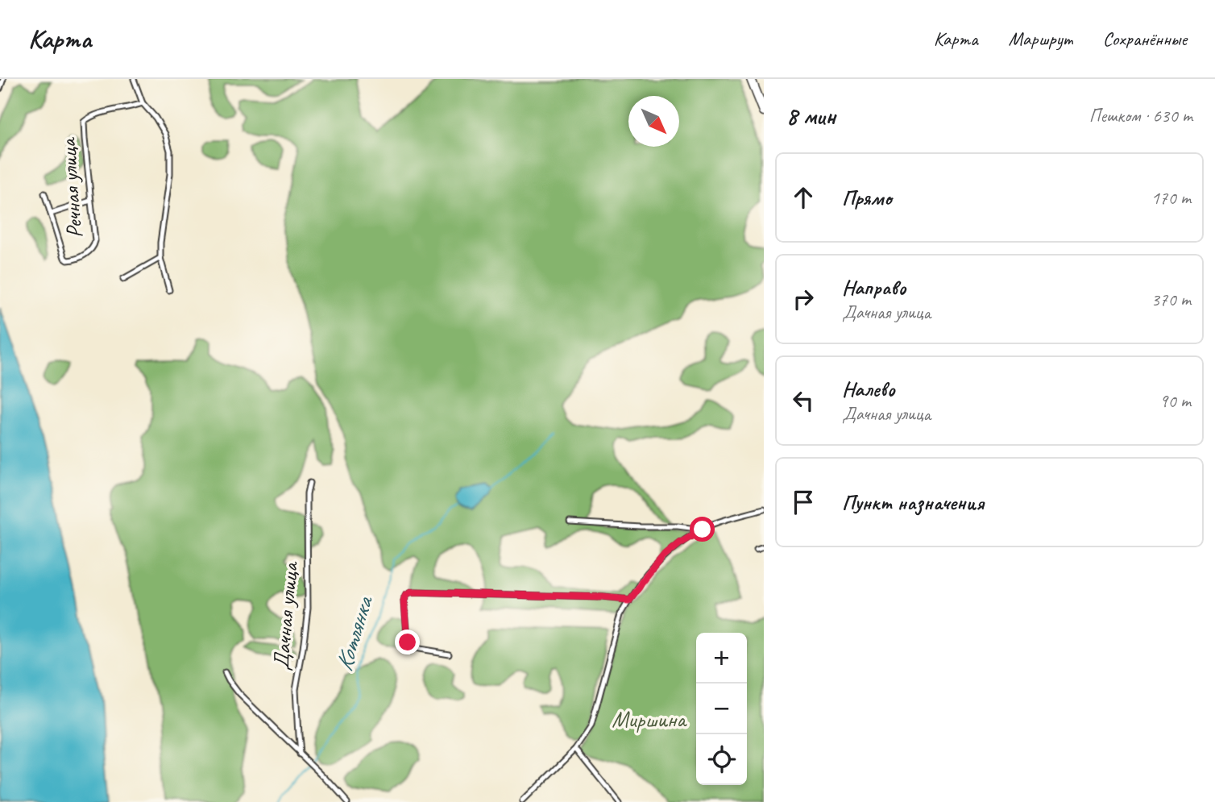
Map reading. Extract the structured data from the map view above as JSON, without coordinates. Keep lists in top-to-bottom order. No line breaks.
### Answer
{"streets":{"street":["Речная улица","Дачная улица"]},"water":["Котлянка"],"parks":["Миршина"],"north":"bottom right","page":{"header":"Карта","nav":["Карта","Маршрут","Сохранённые"],"heading":["8 мин","Пешком · 630 m"],"list":[["Прямо","170 m"],["Направо","Дачная улица","370 m"],["Налево","Дачная улица","90 m"],"Пункт назначения"],"map_buttons":["+","−"]}}
